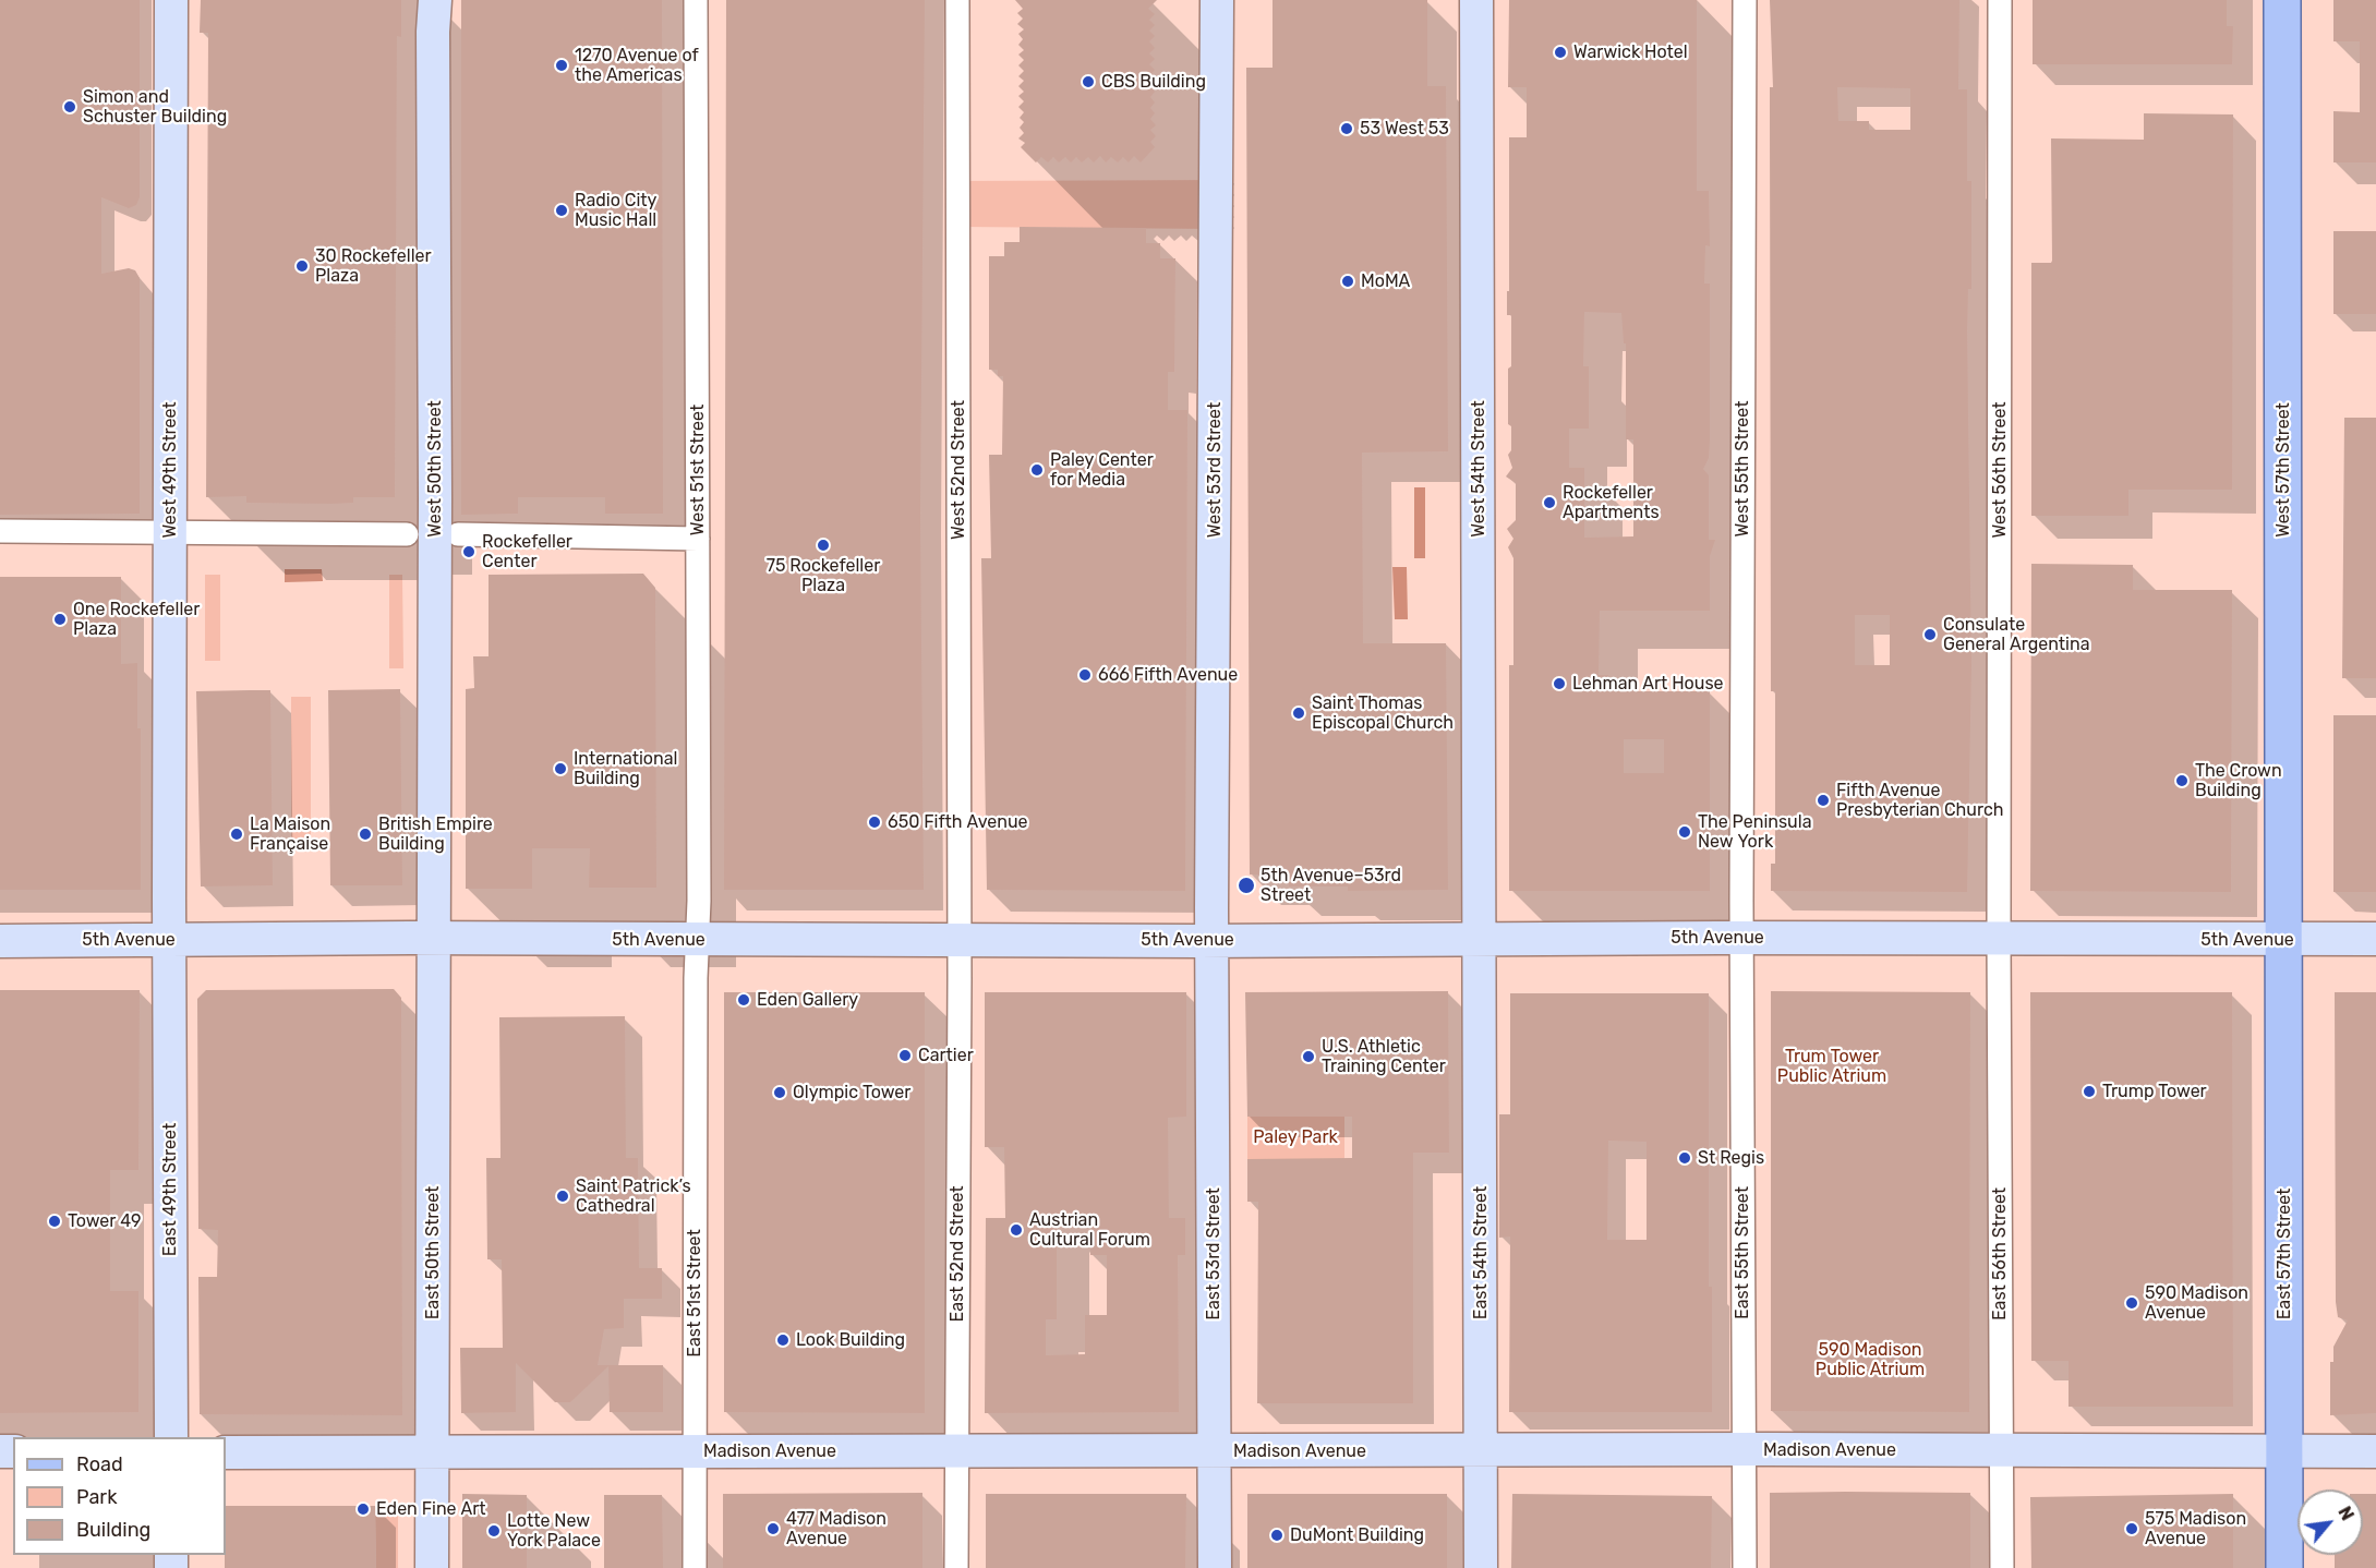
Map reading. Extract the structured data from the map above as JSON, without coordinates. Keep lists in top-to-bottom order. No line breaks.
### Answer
{"streets":{"main road":["West 50th Street","West 54th Street","West 49th Street","West 53rd Street","West 57th Street","5th Avenue","East 49th Street","East 50th Street","East 54th Street","East 53rd Street","East 57th Street","Madison Avenue"],"street":["West 55th Street","West 51st Street","West 52nd Street","West 56th Street","East 55th Street","East 52nd Street","East 56th Street","East 51st Street"]},"crossings":[["West 50th Street","5th Avenue"],["West 50th Street","East 50th Street"],["West 54th Street","5th Avenue"],["West 54th Street","East 54th Street"],["West 55th Street","5th Avenue"],["West 55th Street","East 55th Street"],["West 49th Street","5th Avenue"],["West 49th Street","East 49th Street"],["West 51st Street","5th Avenue"],["West 51st Street","East 51st Street"],["West 52nd Street","5th Avenue"],["West 52nd Street","East 52nd Street"],["West 53rd Street","5th Avenue"],["West 53rd Street","East 53rd Street"],["West 56th Street","5th Avenue"],["West 56th Street","East 56th Street"],["West 57th Street","5th Avenue"],["West 57th Street","East 57th Street"],["5th Avenue","East 49th Street"],["5th Avenue","East 50th Street"],["5th Avenue","East 54th Street"],["5th Avenue","East 55th Street"],["5th Avenue","East 52nd Street"],["5th Avenue","East 53rd Street"],["5th Avenue","East 56th Street"],["5th Avenue","East 57th Street"],["5th Avenue","East 51st Street"],["East 50th Street","Madison Avenue"],["East 54th Street","Madison Avenue"],["East 55th Street","Madison Avenue"],["East 52nd Street","Madison Avenue"],["East 53rd Street","Madison Avenue"],["East 56th Street","Madison Avenue"],["East 57th Street","Madison Avenue"],["East 51st Street","Madison Avenue"]],"parks":["Trum Tower Public Atrium","Paley Park","590 Madison Public Atrium"],"places":["Warwick Hotel","1270 Avenue of the Americas","CBS Building","Simon and Schuster Building","53 West 53","Radio City Music Hall","30 Rockefeller Plaza","MoMA","Paley Center for Media","Rockefeller Apartments","75 Rockefeller Plaza","Rockefeller Center","One Rockefeller Plaza","Consulate General Argentina","666 Fifth Avenue","Lehman Art House","Saint Thomas Episcopal Church","International Building","The Crown Building","Fifth Avenue Presbyterian Church","650 Fifth Avenue","The Peninsula New York","La Maison Française","British Empire Building","5th Avenue–53rd Street","Eden Gallery","Cartier","U.S. Athletic Training Center","Trump Tower","Olympic Tower","St Regis","Saint Patrick’s Cathedral","Tower 49","Austrian Cultural Forum","590 Madison Avenue","Look Building","Eden Fine Art","477 Madison Avenue","575 Madison Avenue","Lotte New York Palace","DuMont Building"],"legend":["Road","Park","Building"],"north":"top right"}
